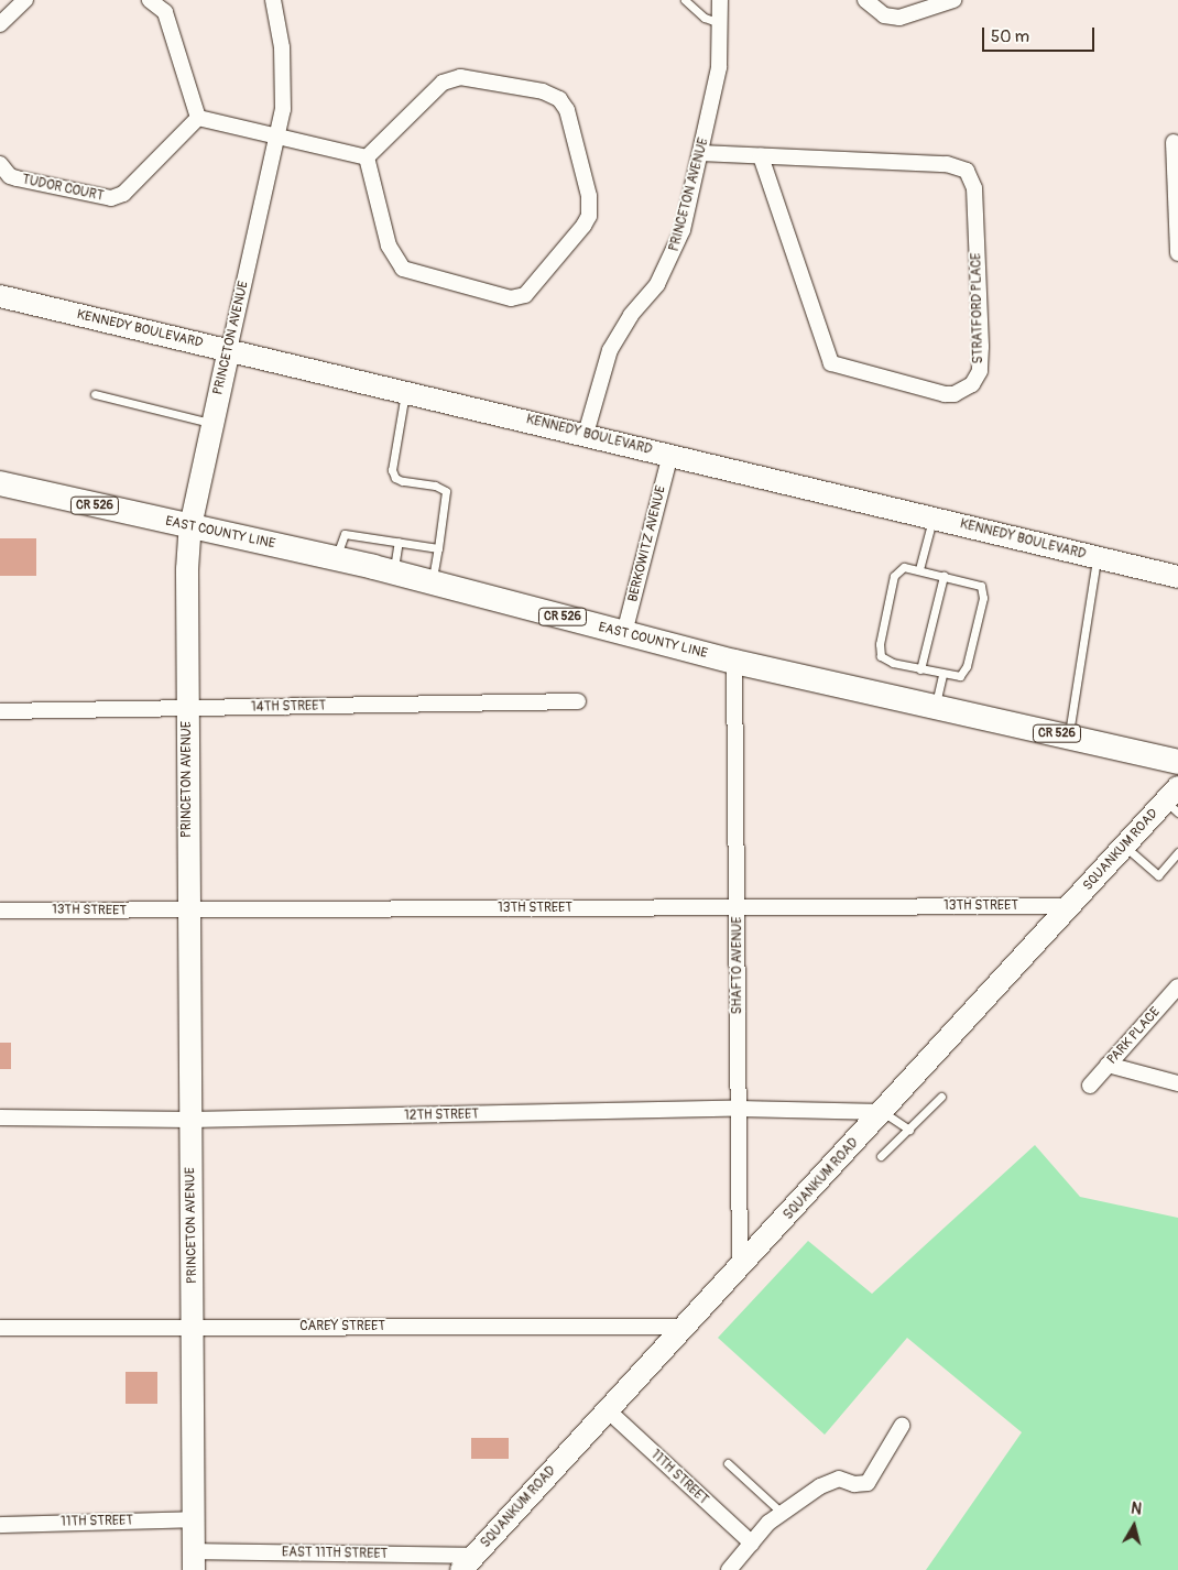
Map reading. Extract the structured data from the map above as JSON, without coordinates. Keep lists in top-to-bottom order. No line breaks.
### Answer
{"streets":{"main road":["CR 526","EAST COUNTY LINE"],"street":["TUDOR COURT","PRINCETON AVENUE","STRATFORD PLACE","KENNEDY BOULEVARD","BERKOWITZ AVENUE","14TH STREET","SQUANKUM ROAD","13TH STREET","SHAFTO AVENUE","PARK PLACE","12TH STREET","CAREY STREET","11TH STREET","EAST 11TH STREET"]},"crossings":[["PRINCETON AVENUE","STRATFORD PLACE"],["PRINCETON AVENUE","KENNEDY BOULEVARD"],["PRINCETON AVENUE","EAST COUNTY LINE"],["PRINCETON AVENUE","14TH STREET"],["PRINCETON AVENUE","13TH STREET"],["PRINCETON AVENUE","12TH STREET"],["PRINCETON AVENUE","CAREY STREET"],["PRINCETON AVENUE","11TH STREET"],["PRINCETON AVENUE","EAST 11TH STREET"],["KENNEDY BOULEVARD","BERKOWITZ AVENUE"],["EAST COUNTY LINE","BERKOWITZ AVENUE"],["EAST COUNTY LINE","SHAFTO AVENUE"],["SQUANKUM ROAD","13TH STREET"],["SQUANKUM ROAD","SHAFTO AVENUE"],["SQUANKUM ROAD","12TH STREET"],["SQUANKUM ROAD","CAREY STREET"],["SQUANKUM ROAD","11TH STREET"],["SQUANKUM ROAD","EAST 11TH STREET"],["13TH STREET","SHAFTO AVENUE"],["SHAFTO AVENUE","12TH STREET"]],"scale_bar":"50 m","north":"top"}
